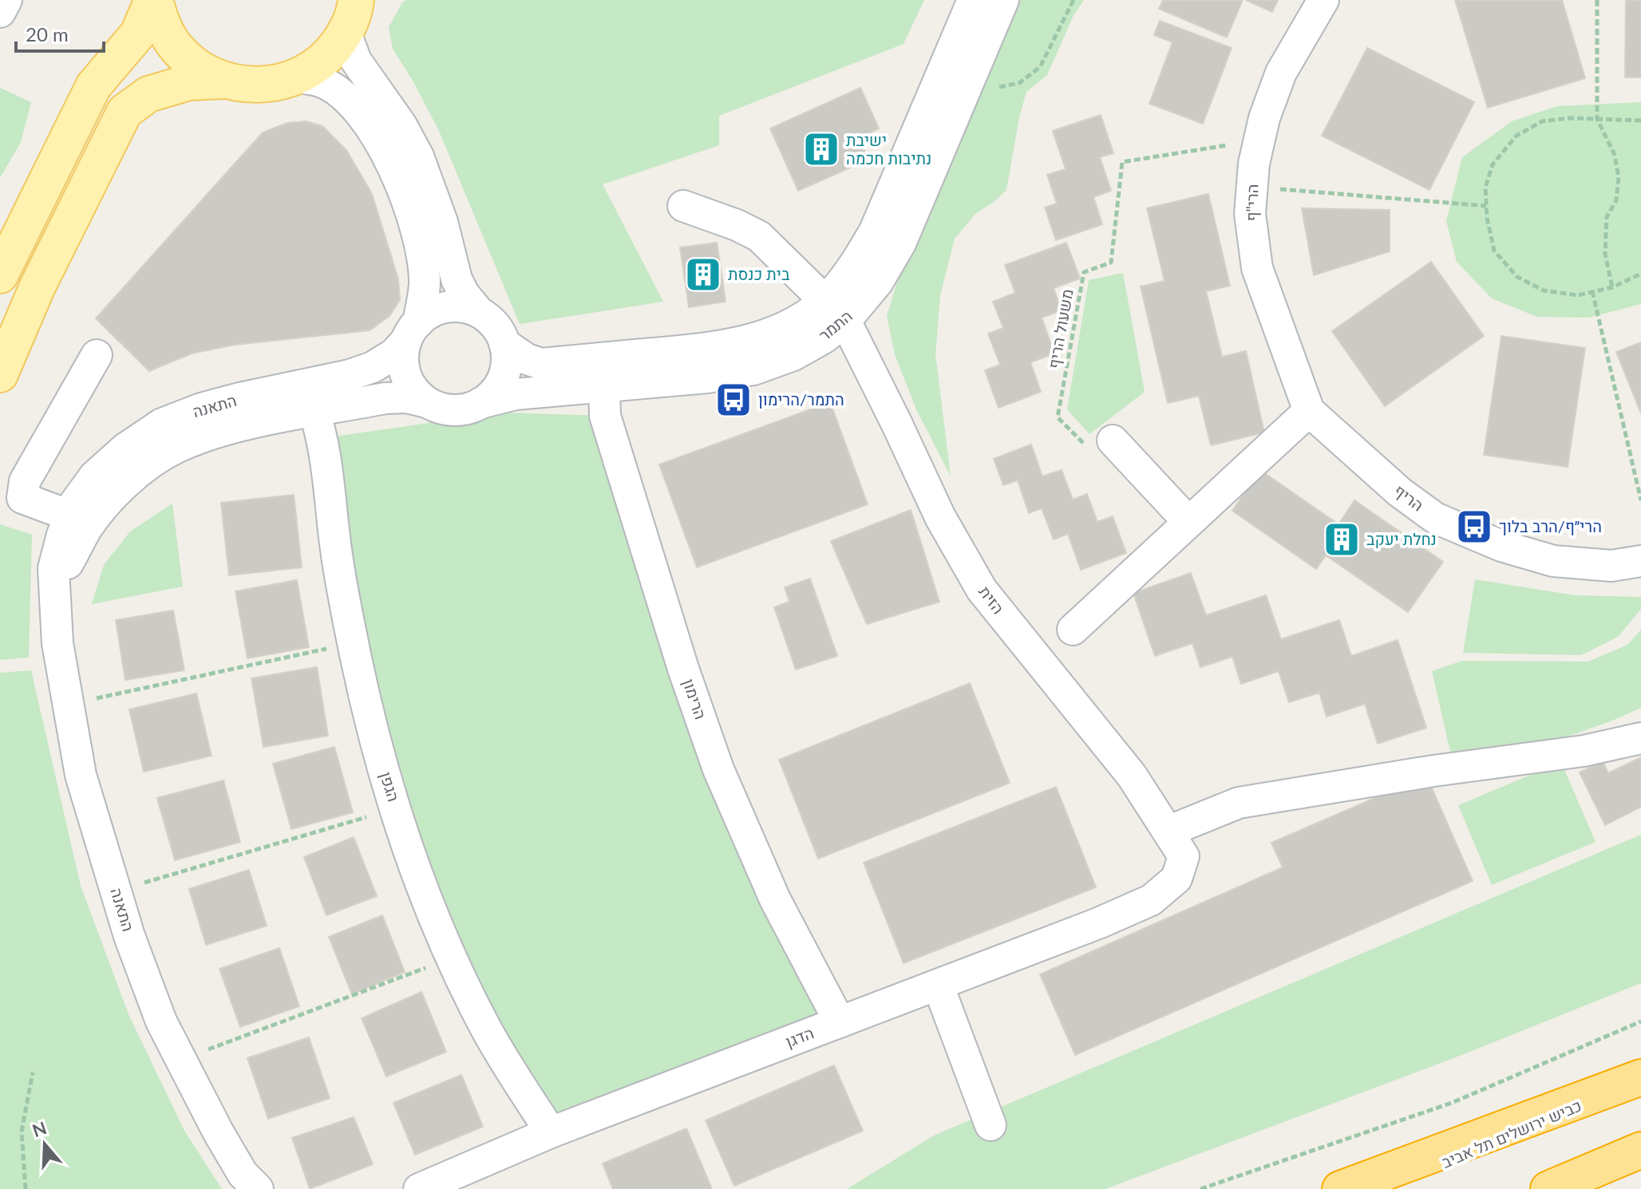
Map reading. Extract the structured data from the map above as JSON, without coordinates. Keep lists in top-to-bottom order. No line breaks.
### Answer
{"streets":{"highway":["כביש ירושלים תל אביב"],"street":["הרי\"ף","התמר","התאנה","הריף","הזית","הרימון","הגפן","הדגן"],"path":["משעול הריף"]},"crossings":[["הרי\"ף","משעול הריף"],["הרי\"ף","הריף"],["התמר","התאנה"],["התמר","הזית"],["התמר","הרימון"],["התאנה","הגפן"],["הזית","הדגן"],["הרימון","הדגן"],["הגפן","הדגן"]],"places":{"building":["ישיבת נתיבות חכמה","בית כנסת","נחלת יעקב"],"bus stop":["התמר/הרימון","הרי״ף/הרב בלוך"]},"scale_bar":"20 m","north":"top"}
